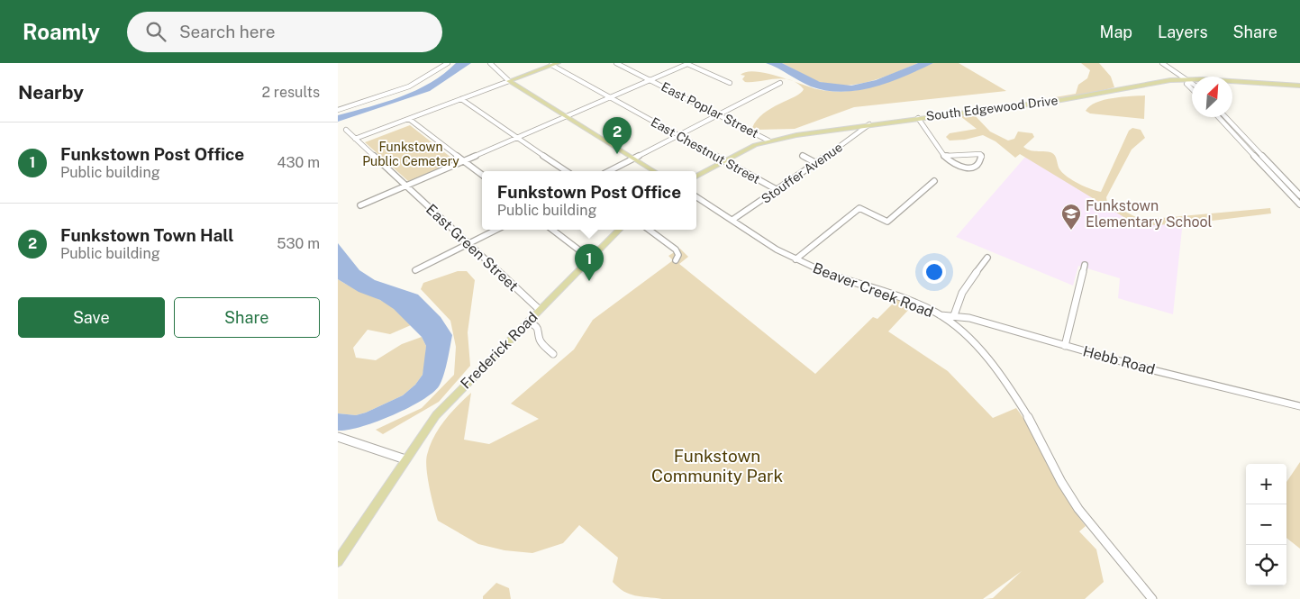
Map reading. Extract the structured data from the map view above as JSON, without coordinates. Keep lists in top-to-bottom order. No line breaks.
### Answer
{"streets":{"main road":["South Edgewood Drive","Frederick Road"],"street":["East Poplar Street","East Chestnut Street","Stouffer Avenue","East Green Street","Beaver Creek Road","Hebb Road"]},"crossings":[["South Edgewood Drive","East Poplar Street"],["South Edgewood Drive","East Chestnut Street"],["South Edgewood Drive","Stouffer Avenue"],["East Chestnut Street","Stouffer Avenue"],["Stouffer Avenue","Beaver Creek Road"],["East Green Street","Frederick Road"],["Beaver Creek Road","Hebb Road"]],"parks":["Funkstown Public Cemetery","Funkstown Community Park"],"places":{"school or university":["Funkstown Elementary School"]},"north":"top right","page":{"header":"Roamly","search":"Search here","nav":["Map","Layers","Share"],"heading":["Nearby","2 results"],"pins":["2","1"],"list":[{"mark":"1","name":"Funkstown Post Office","note":"Public building","value":"430 m"},{"mark":"2","name":"Funkstown Town Hall","note":"Public building","value":"530 m"}],"popup":["Funkstown Post Office","Public building"],"buttons":["Save","Share"],"map_buttons":["+","−"]}}
